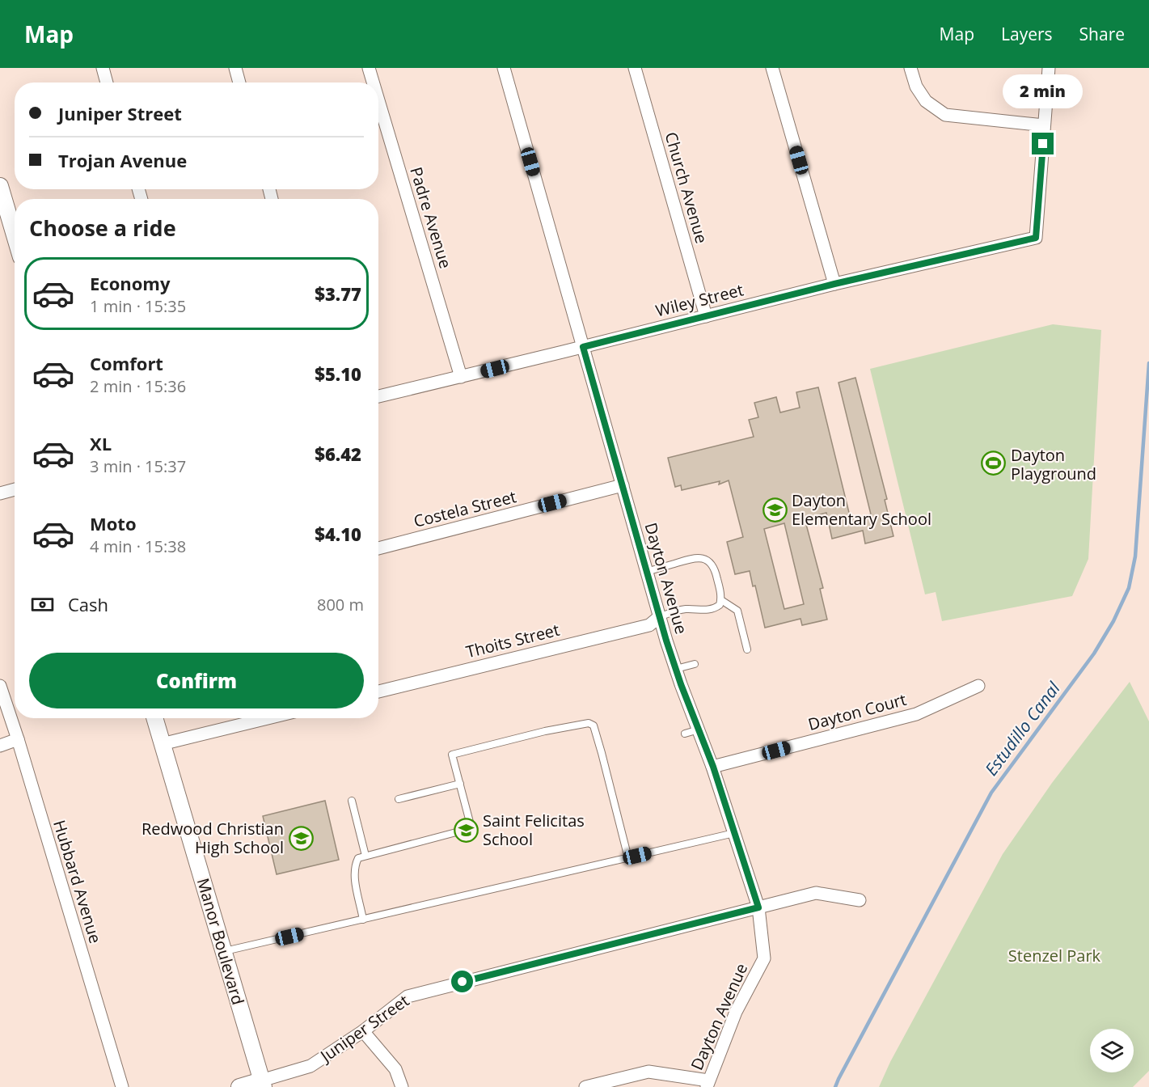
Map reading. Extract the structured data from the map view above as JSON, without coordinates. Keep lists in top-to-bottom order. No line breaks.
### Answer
{"streets":{"street":["Church Avenue","Padre Avenue","Wiley Street","Costela Street","Dayton Avenue","Thoits Street","Dayton Court","Hubbard Avenue","Manor Boulevard","Juniper Street"]},"crossings":[["Church Avenue","Wiley Street"],["Padre Avenue","Wiley Street"],["Wiley Street","Dayton Avenue"],["Costela Street","Dayton Avenue"],["Dayton Avenue","Thoits Street"],["Dayton Avenue","Dayton Court"],["Dayton Avenue","Juniper Street"],["Manor Boulevard","Juniper Street"]],"water":["Estudillo Canal"],"parks":["Stenzel Park"],"places":{"sports":["Dayton Playground"],"school or university":["Dayton Elementary School","Saint Felicitas School","Redwood Christian High School"]},"page":{"header":"Map","nav":["Map","Layers","Share"],"bubble":"2 min","banner":["Juniper Street","Trojan Avenue"],"heading":"Choose a ride","list":[{"name":"Economy","note":"1 min · 15:35","value":"$3.77"},{"name":"Comfort","note":"2 min · 15:36","value":"$5.10"},{"name":"XL","note":"3 min · 15:37","value":"$6.42"},{"name":"Moto","note":"4 min · 15:38","value":"$4.10"}],"pay":["Cash","800 m"],"buttons":"Confirm"}}
